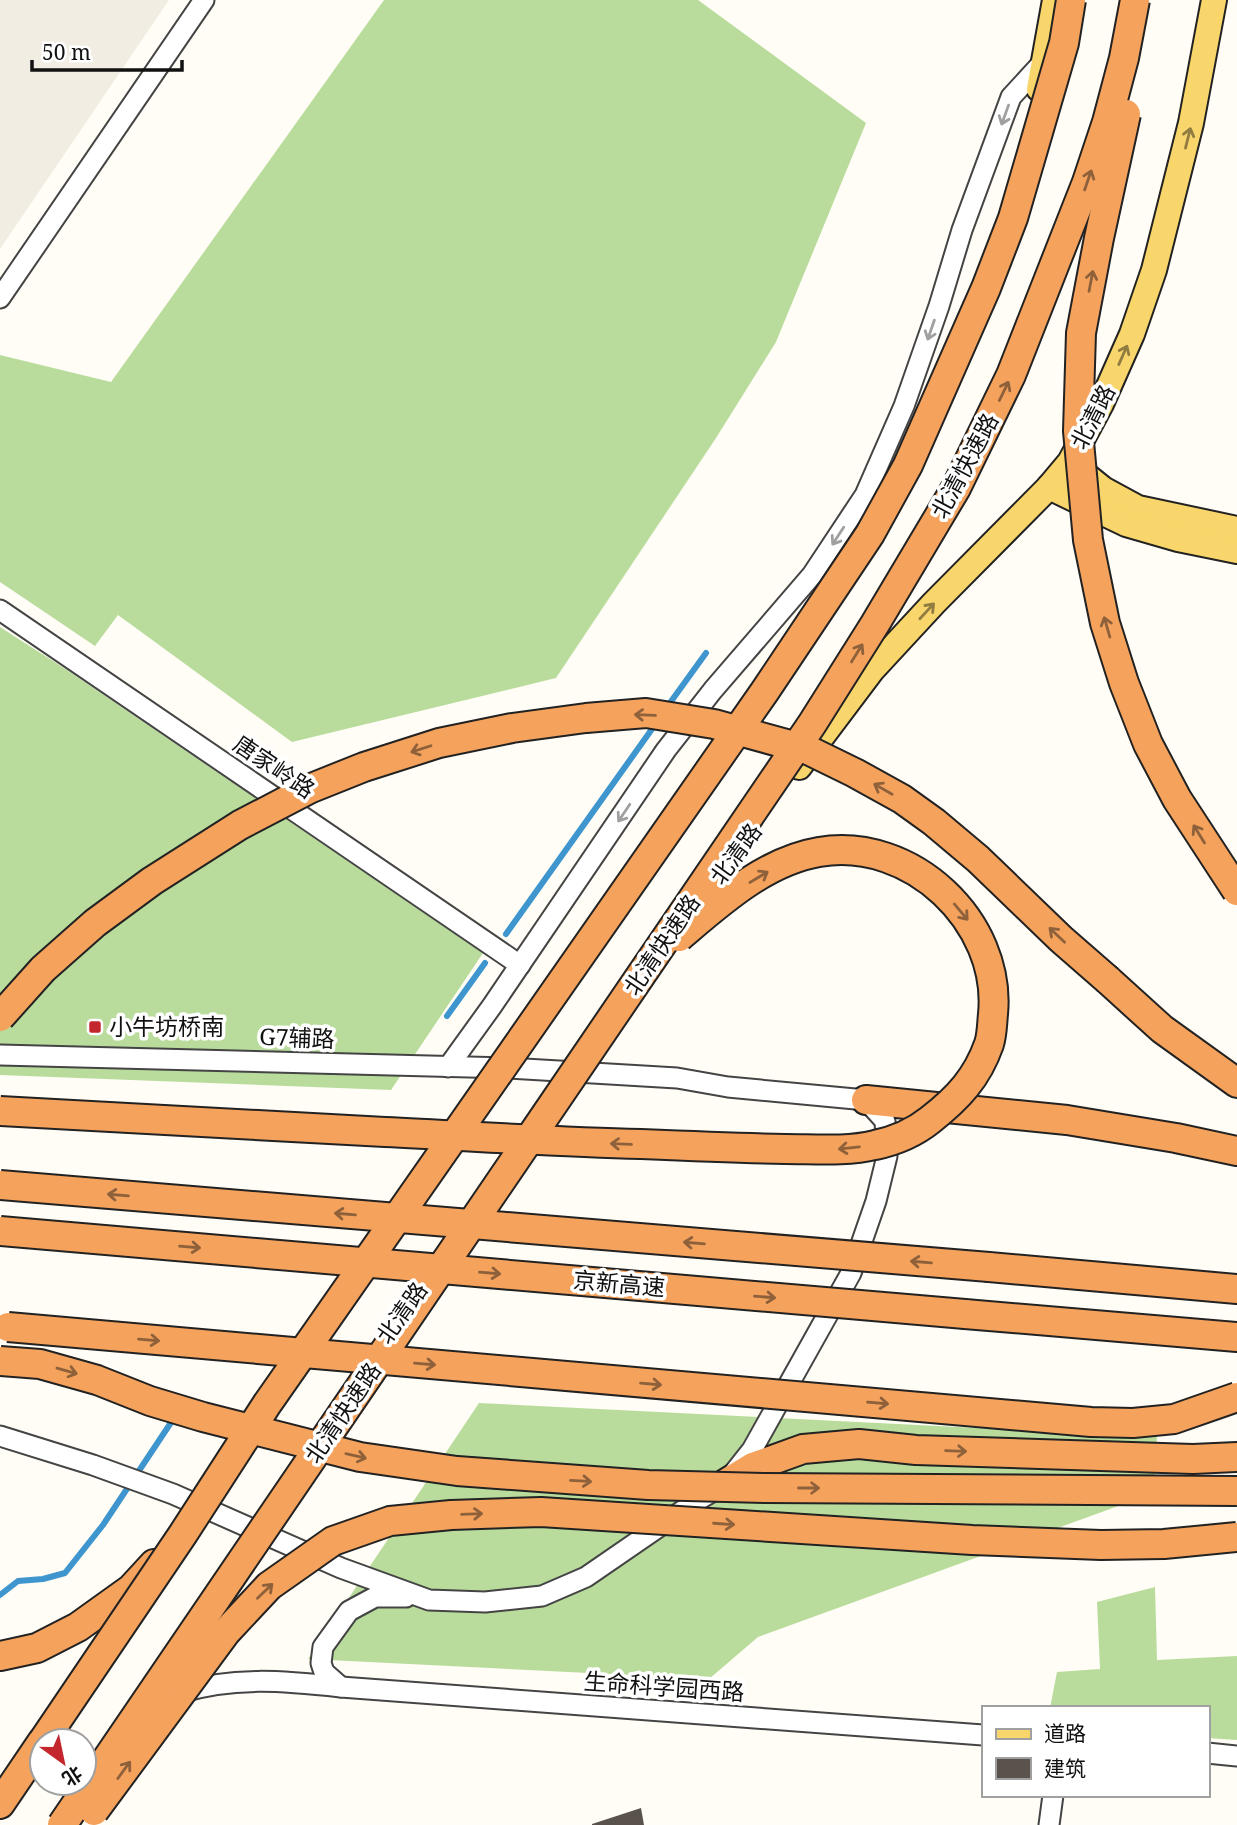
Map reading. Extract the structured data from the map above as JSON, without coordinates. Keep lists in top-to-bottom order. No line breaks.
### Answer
{"streets":{"highway":["北清快速路","京新高速"],"main road":["北清路"],"street":["唐家岭路","G7辅路","生命科学园西路"]},"crossings":[["北清路","G7辅路"],["北清路","生命科学园西路"]],"places":{"transit":["小牛坊桥南"]},"legend":["道路","建筑"],"scale_bar":"50 m","north":"bottom right"}
